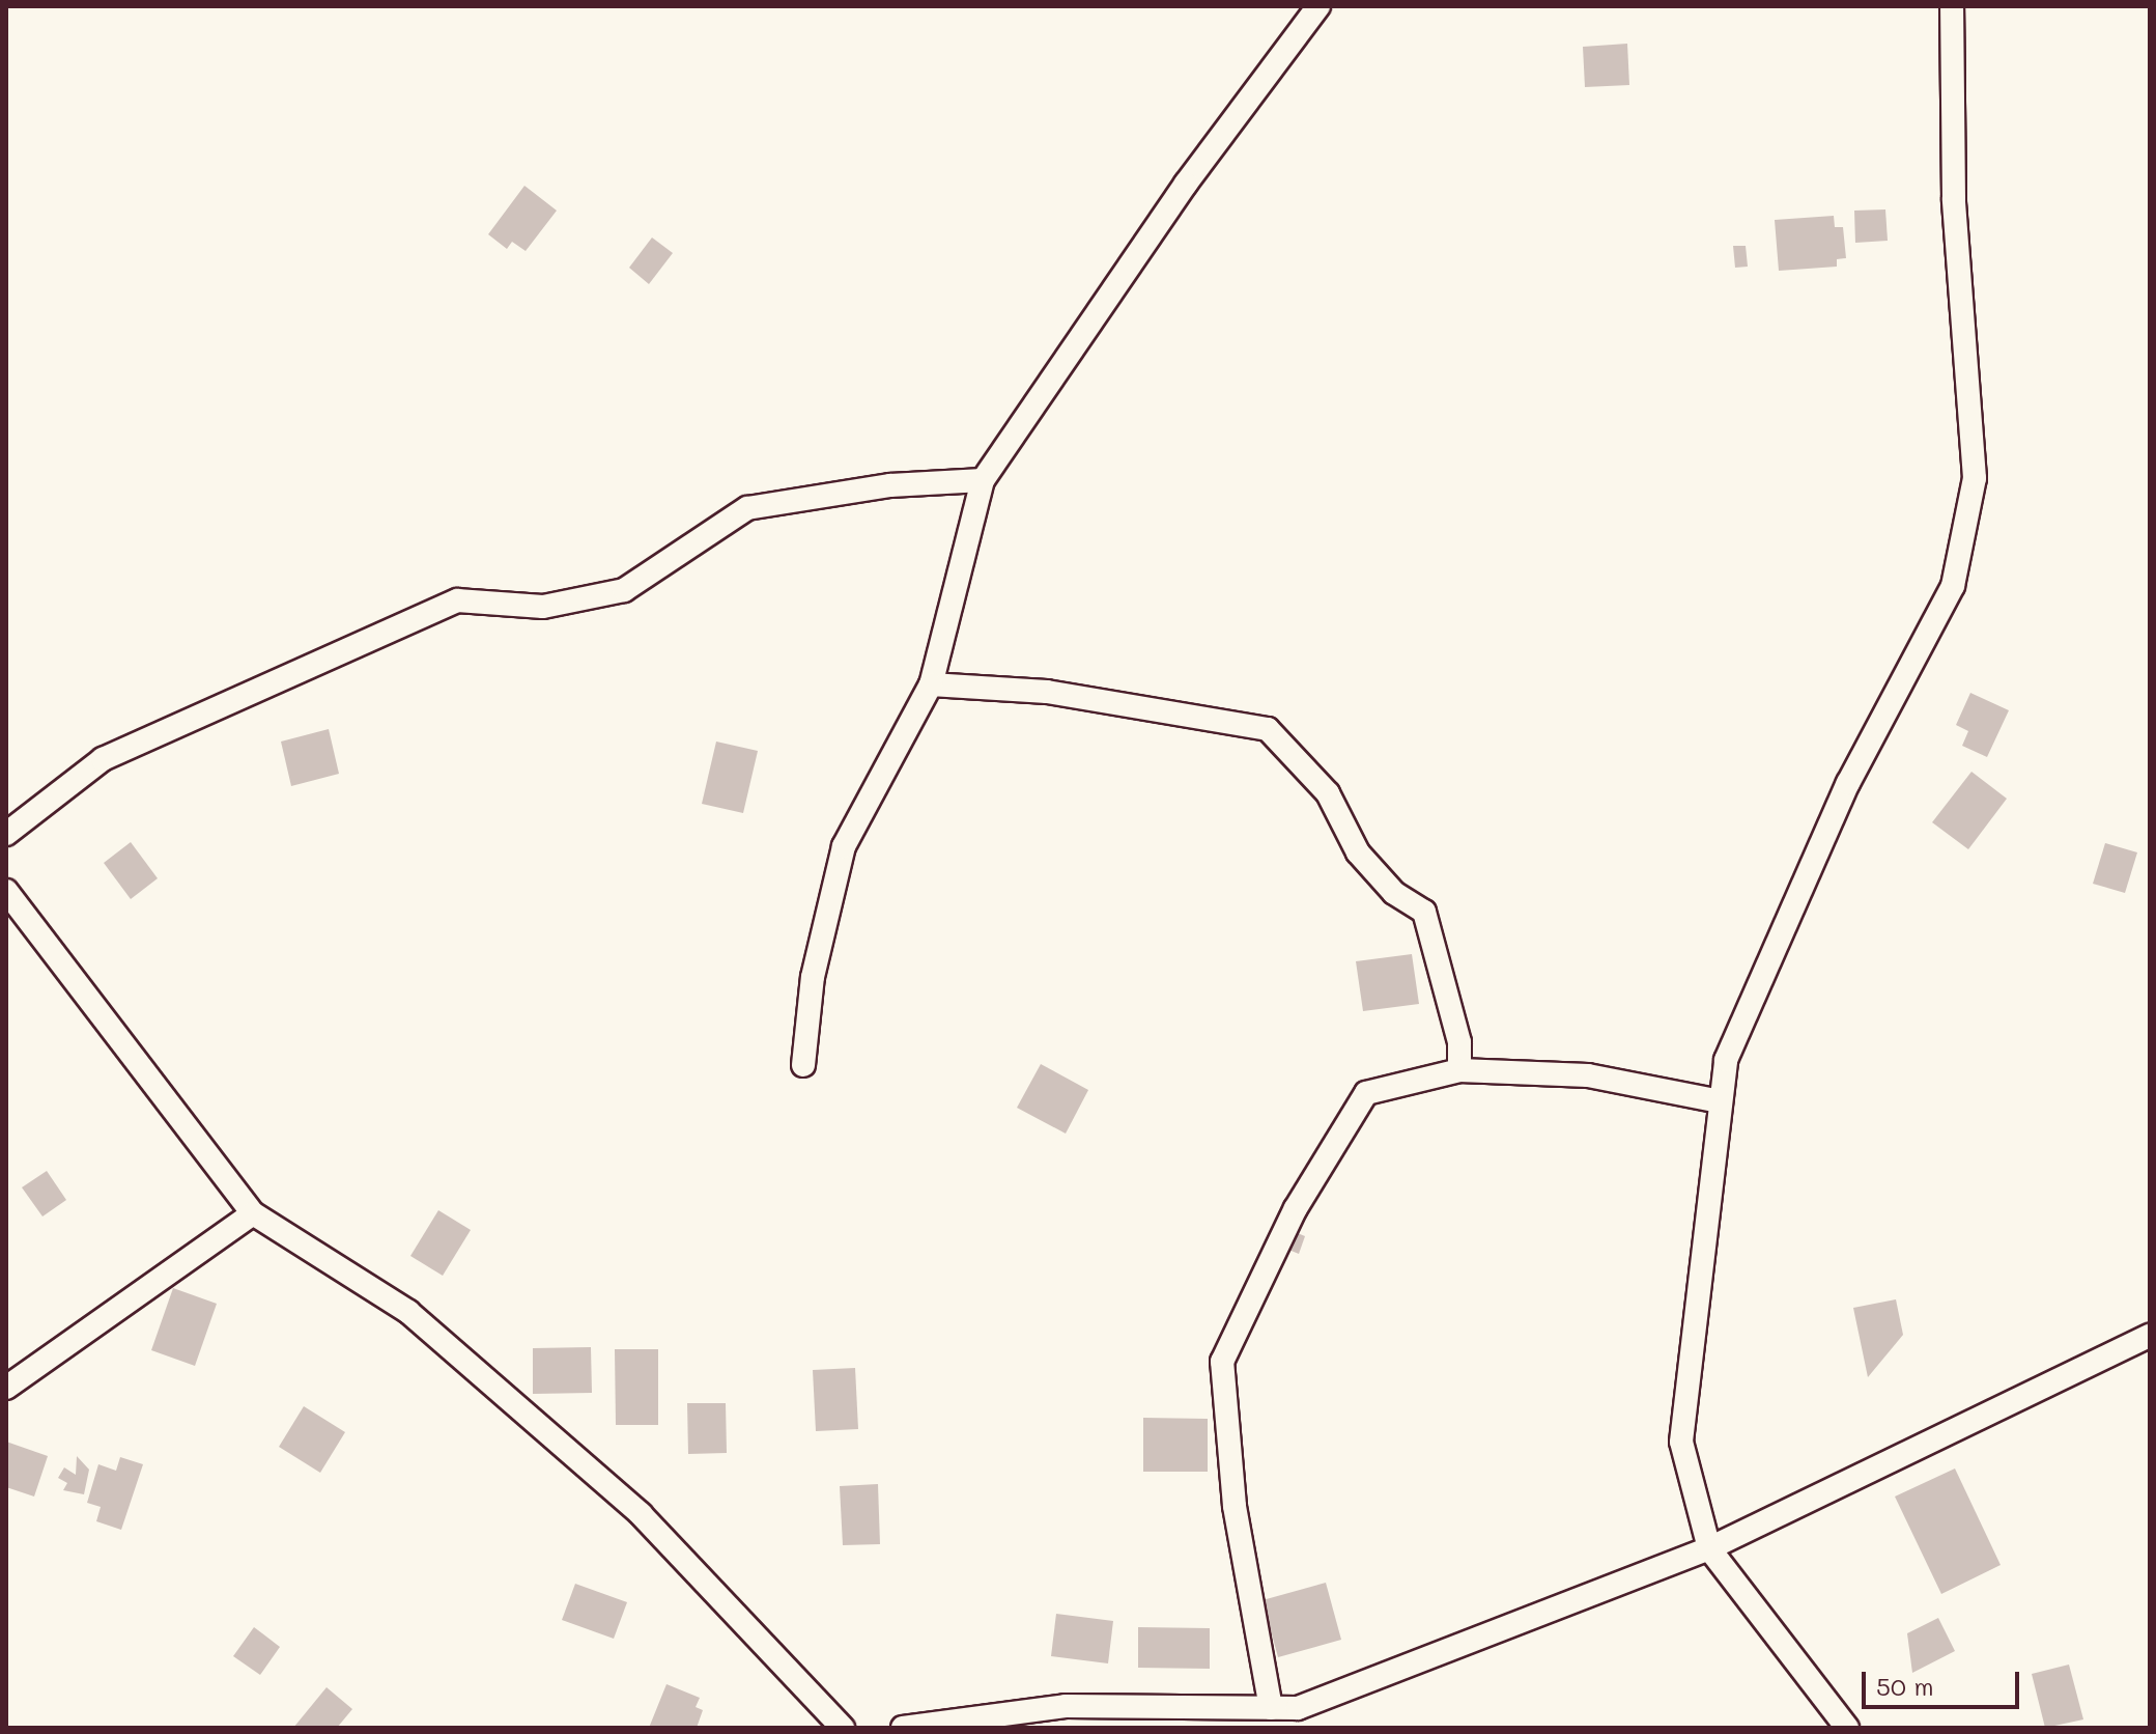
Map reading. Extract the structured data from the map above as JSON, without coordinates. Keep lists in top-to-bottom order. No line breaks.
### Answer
{"scale_bar":"50 m"}
